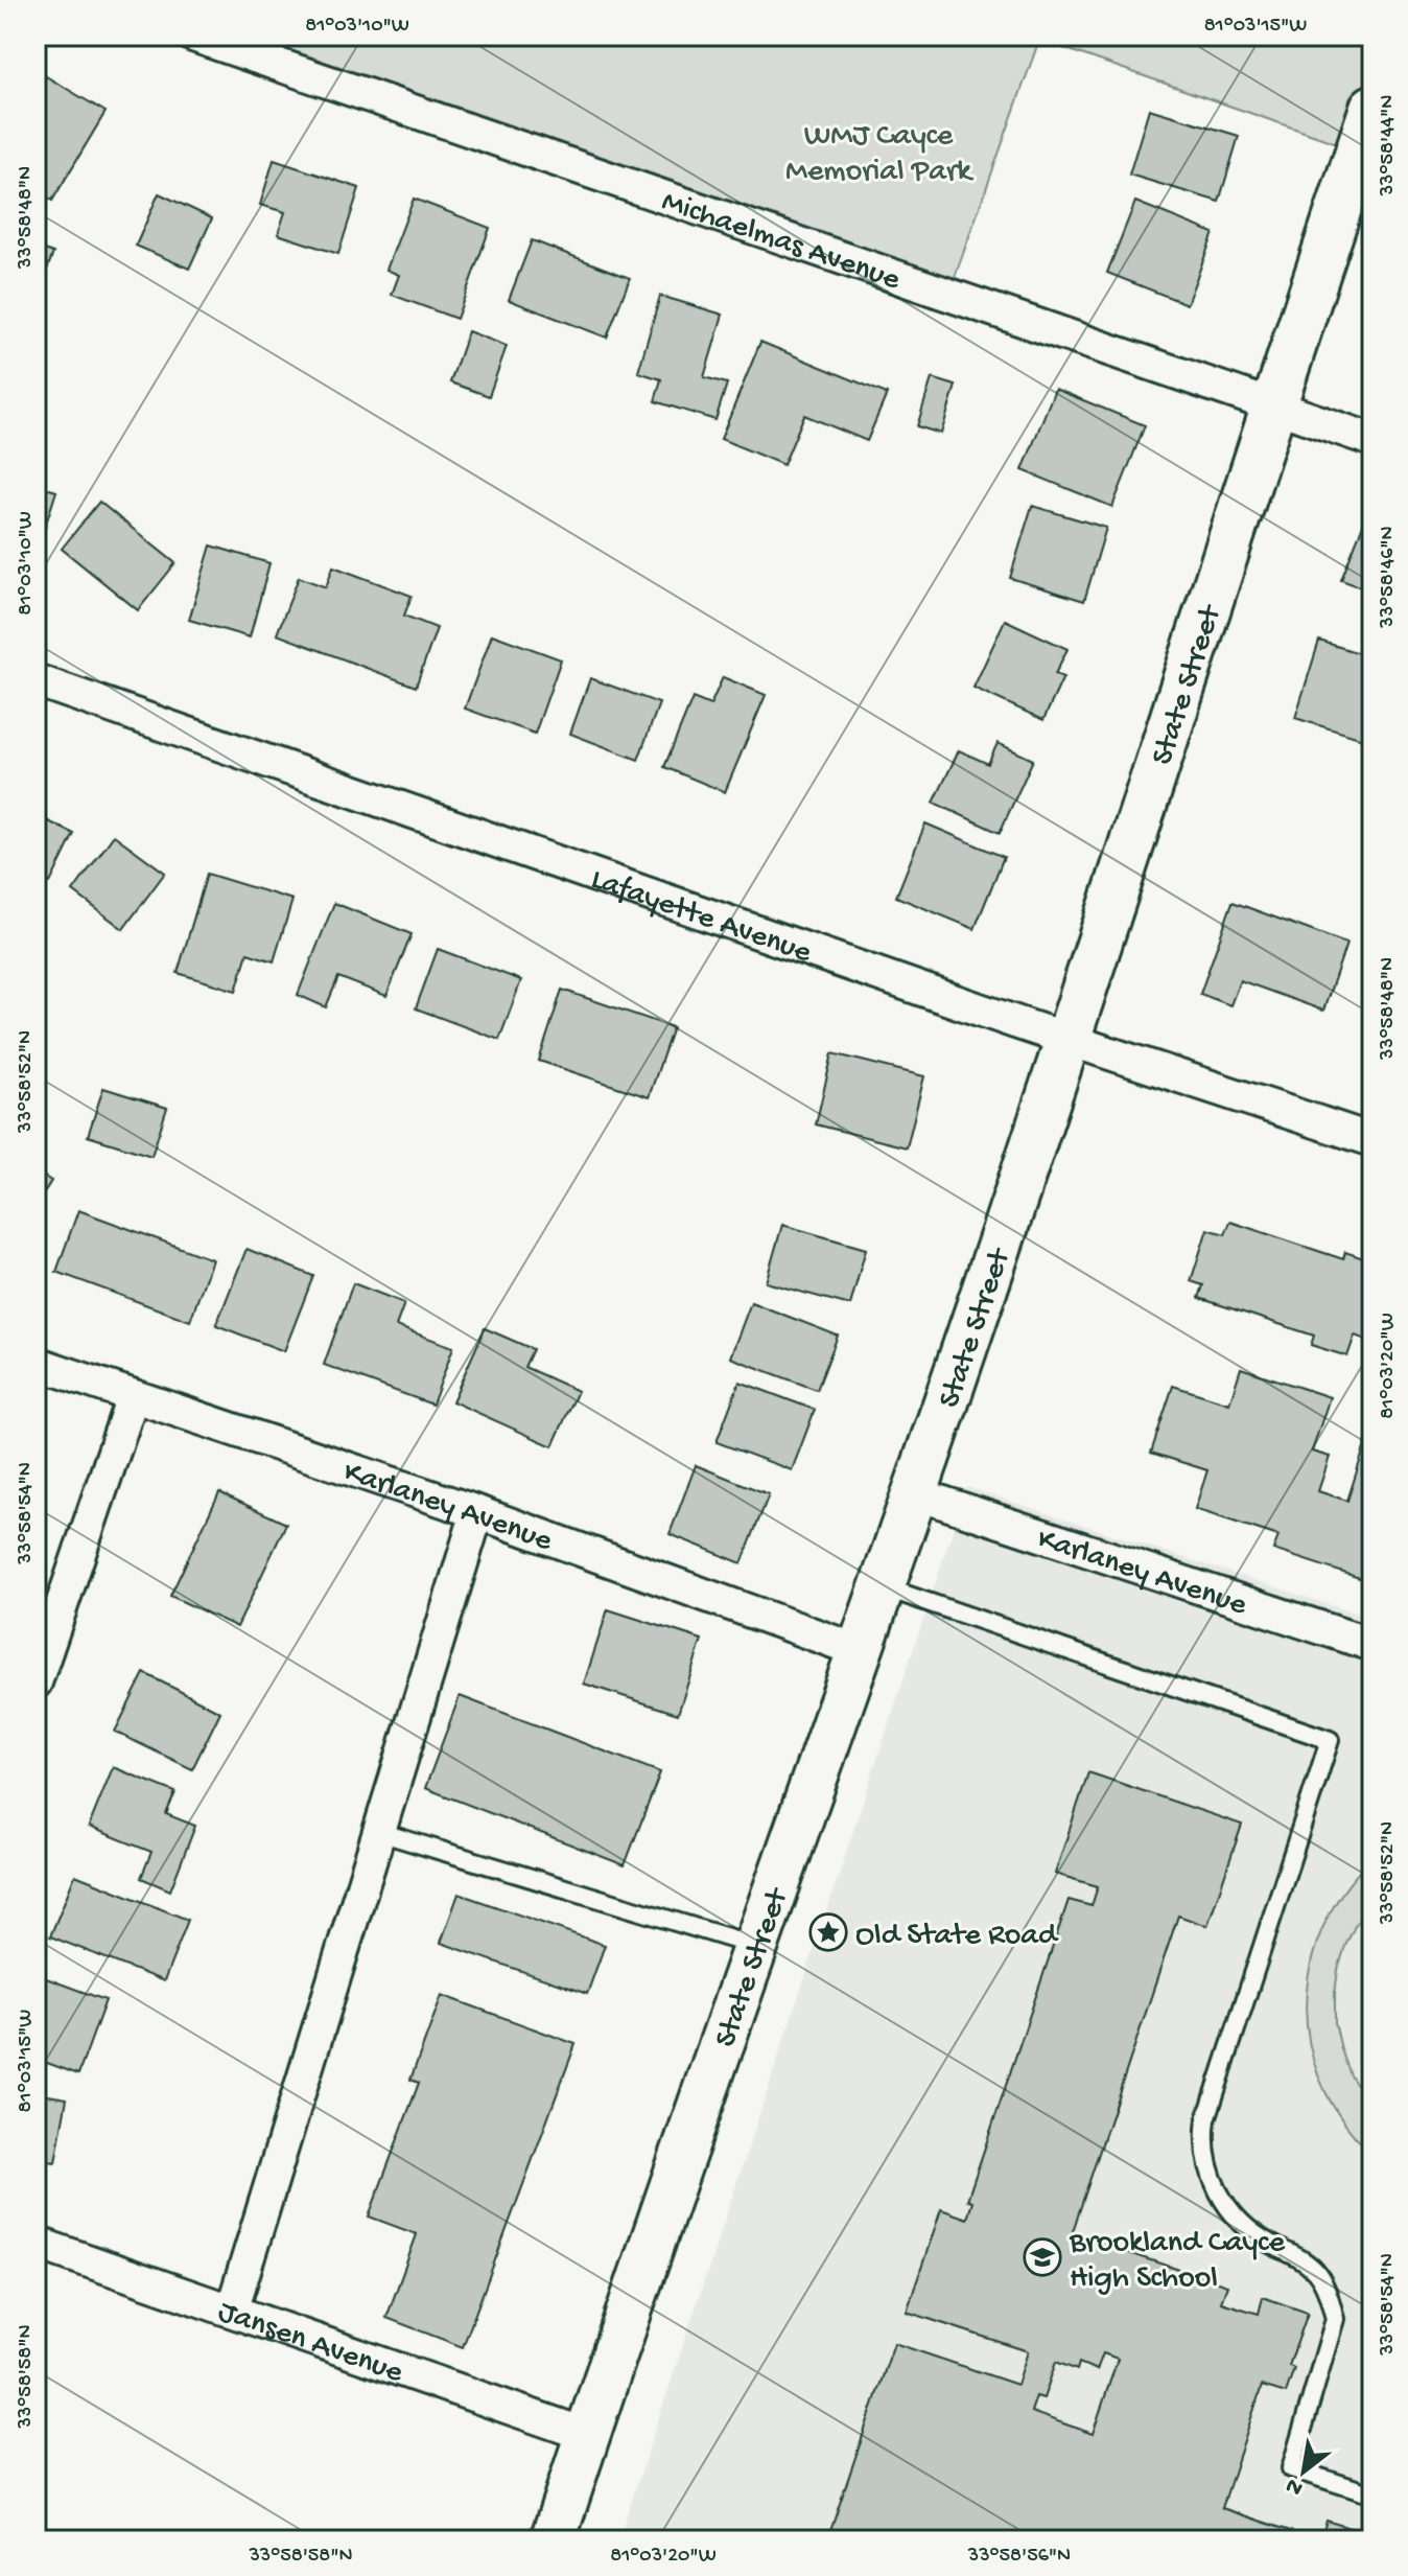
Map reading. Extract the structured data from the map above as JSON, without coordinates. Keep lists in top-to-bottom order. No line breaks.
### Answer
{"streets":{"main road":["State Street"],"street":["Michaelmas Avenue","Lafayette Avenue","Karlaney Avenue","Jansen Avenue"]},"crossings":[["Michaelmas Avenue","State Street"],["State Street","Lafayette Avenue"],["State Street","Karlaney Avenue"],["State Street","Jansen Avenue"]],"parks":["WMJ Cayce Memorial Park"],"places":{"place":["Old State Road"],"school or university":["Brookland Cayce High School"]},"north":"bottom left","coordinates":["81°03'10\"W","81°03'15\"W","33°58'44\"N","33°58'48\"N","33°58'46\"N","33°58'52\"N","81°03'20\"W","33°58'54\"N","33°58'58\"N","33°58'56\"N"]}
